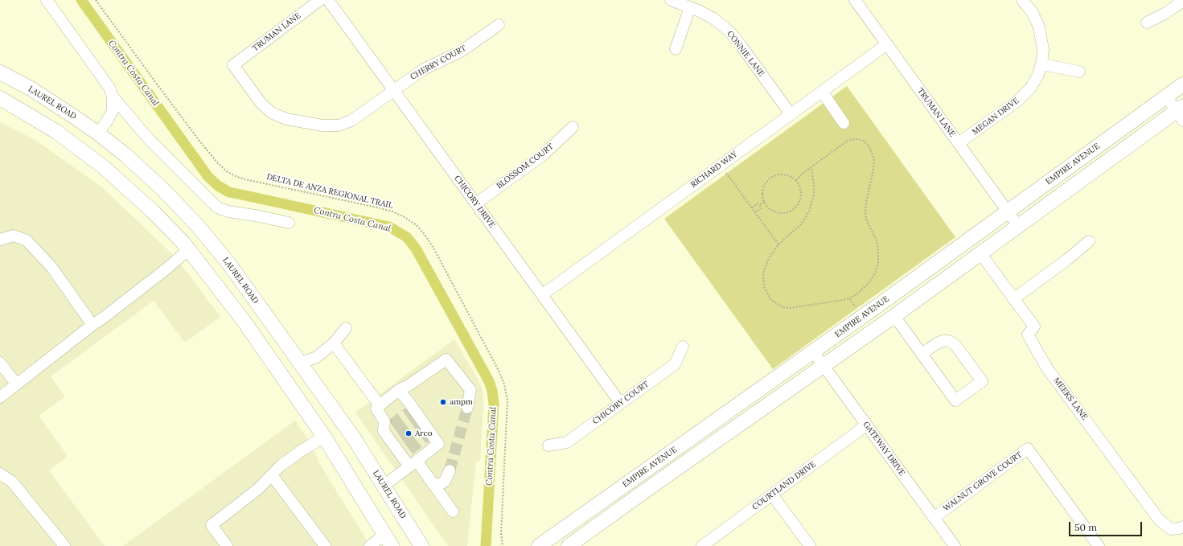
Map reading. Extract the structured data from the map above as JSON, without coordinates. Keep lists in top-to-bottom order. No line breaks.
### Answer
{"streets":{"main road":["LAUREL ROAD","EMPIRE AVENUE"],"street":["TRUMAN LANE","CONNIE LANE","CHERRY COURT","MEGAN DRIVE","BLOSSOM COURT","RICHARD WAY","CHICORY DRIVE","MEEKS LANE","CHICORY COURT","GATEWAY DRIVE","WALNUT GROVE COURT","COURTLAND DRIVE"],"path":["DELTA DE ANZA REGIONAL TRAIL"]},"crossings":[["TRUMAN LANE","CHERRY COURT"],["TRUMAN LANE","MEGAN DRIVE"],["TRUMAN LANE","EMPIRE AVENUE"],["TRUMAN LANE","RICHARD WAY"],["CONNIE LANE","RICHARD WAY"],["CHERRY COURT","CHICORY DRIVE"],["EMPIRE AVENUE","MEEKS LANE"],["EMPIRE AVENUE","GATEWAY DRIVE"],["BLOSSOM COURT","CHICORY DRIVE"],["RICHARD WAY","CHICORY DRIVE"],["CHICORY DRIVE","CHICORY COURT"],["GATEWAY DRIVE","WALNUT GROVE COURT"],["GATEWAY DRIVE","COURTLAND DRIVE"]],"water":["Contra Costa Canal"],"places":["ampm","Arco"],"scale_bar":"50 m"}
